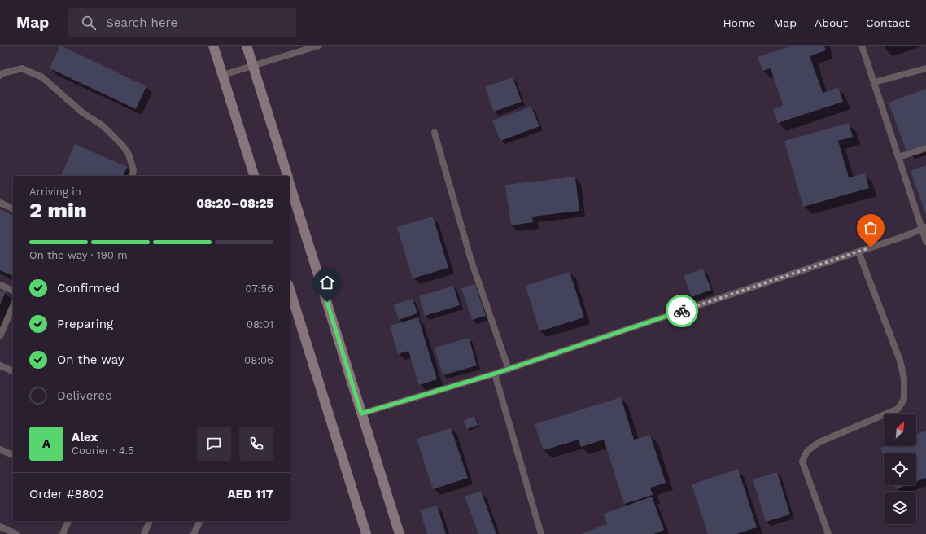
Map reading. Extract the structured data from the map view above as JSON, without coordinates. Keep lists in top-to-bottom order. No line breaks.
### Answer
{"north":"top right","page":{"header":"Map","search":"Search here","nav":["Home","Map","About","Contact"],"heading":["2 min","Arriving in","08:20–08:25"],"panel":["Alex","Courier · 4.5","Order #8802","AED 117"],"bar":"On the way · 190 m","list":[["Confirmed","07:56"],["Preparing","08:01"],["On the way","08:06"],"Delivered"],"round":"A"}}
